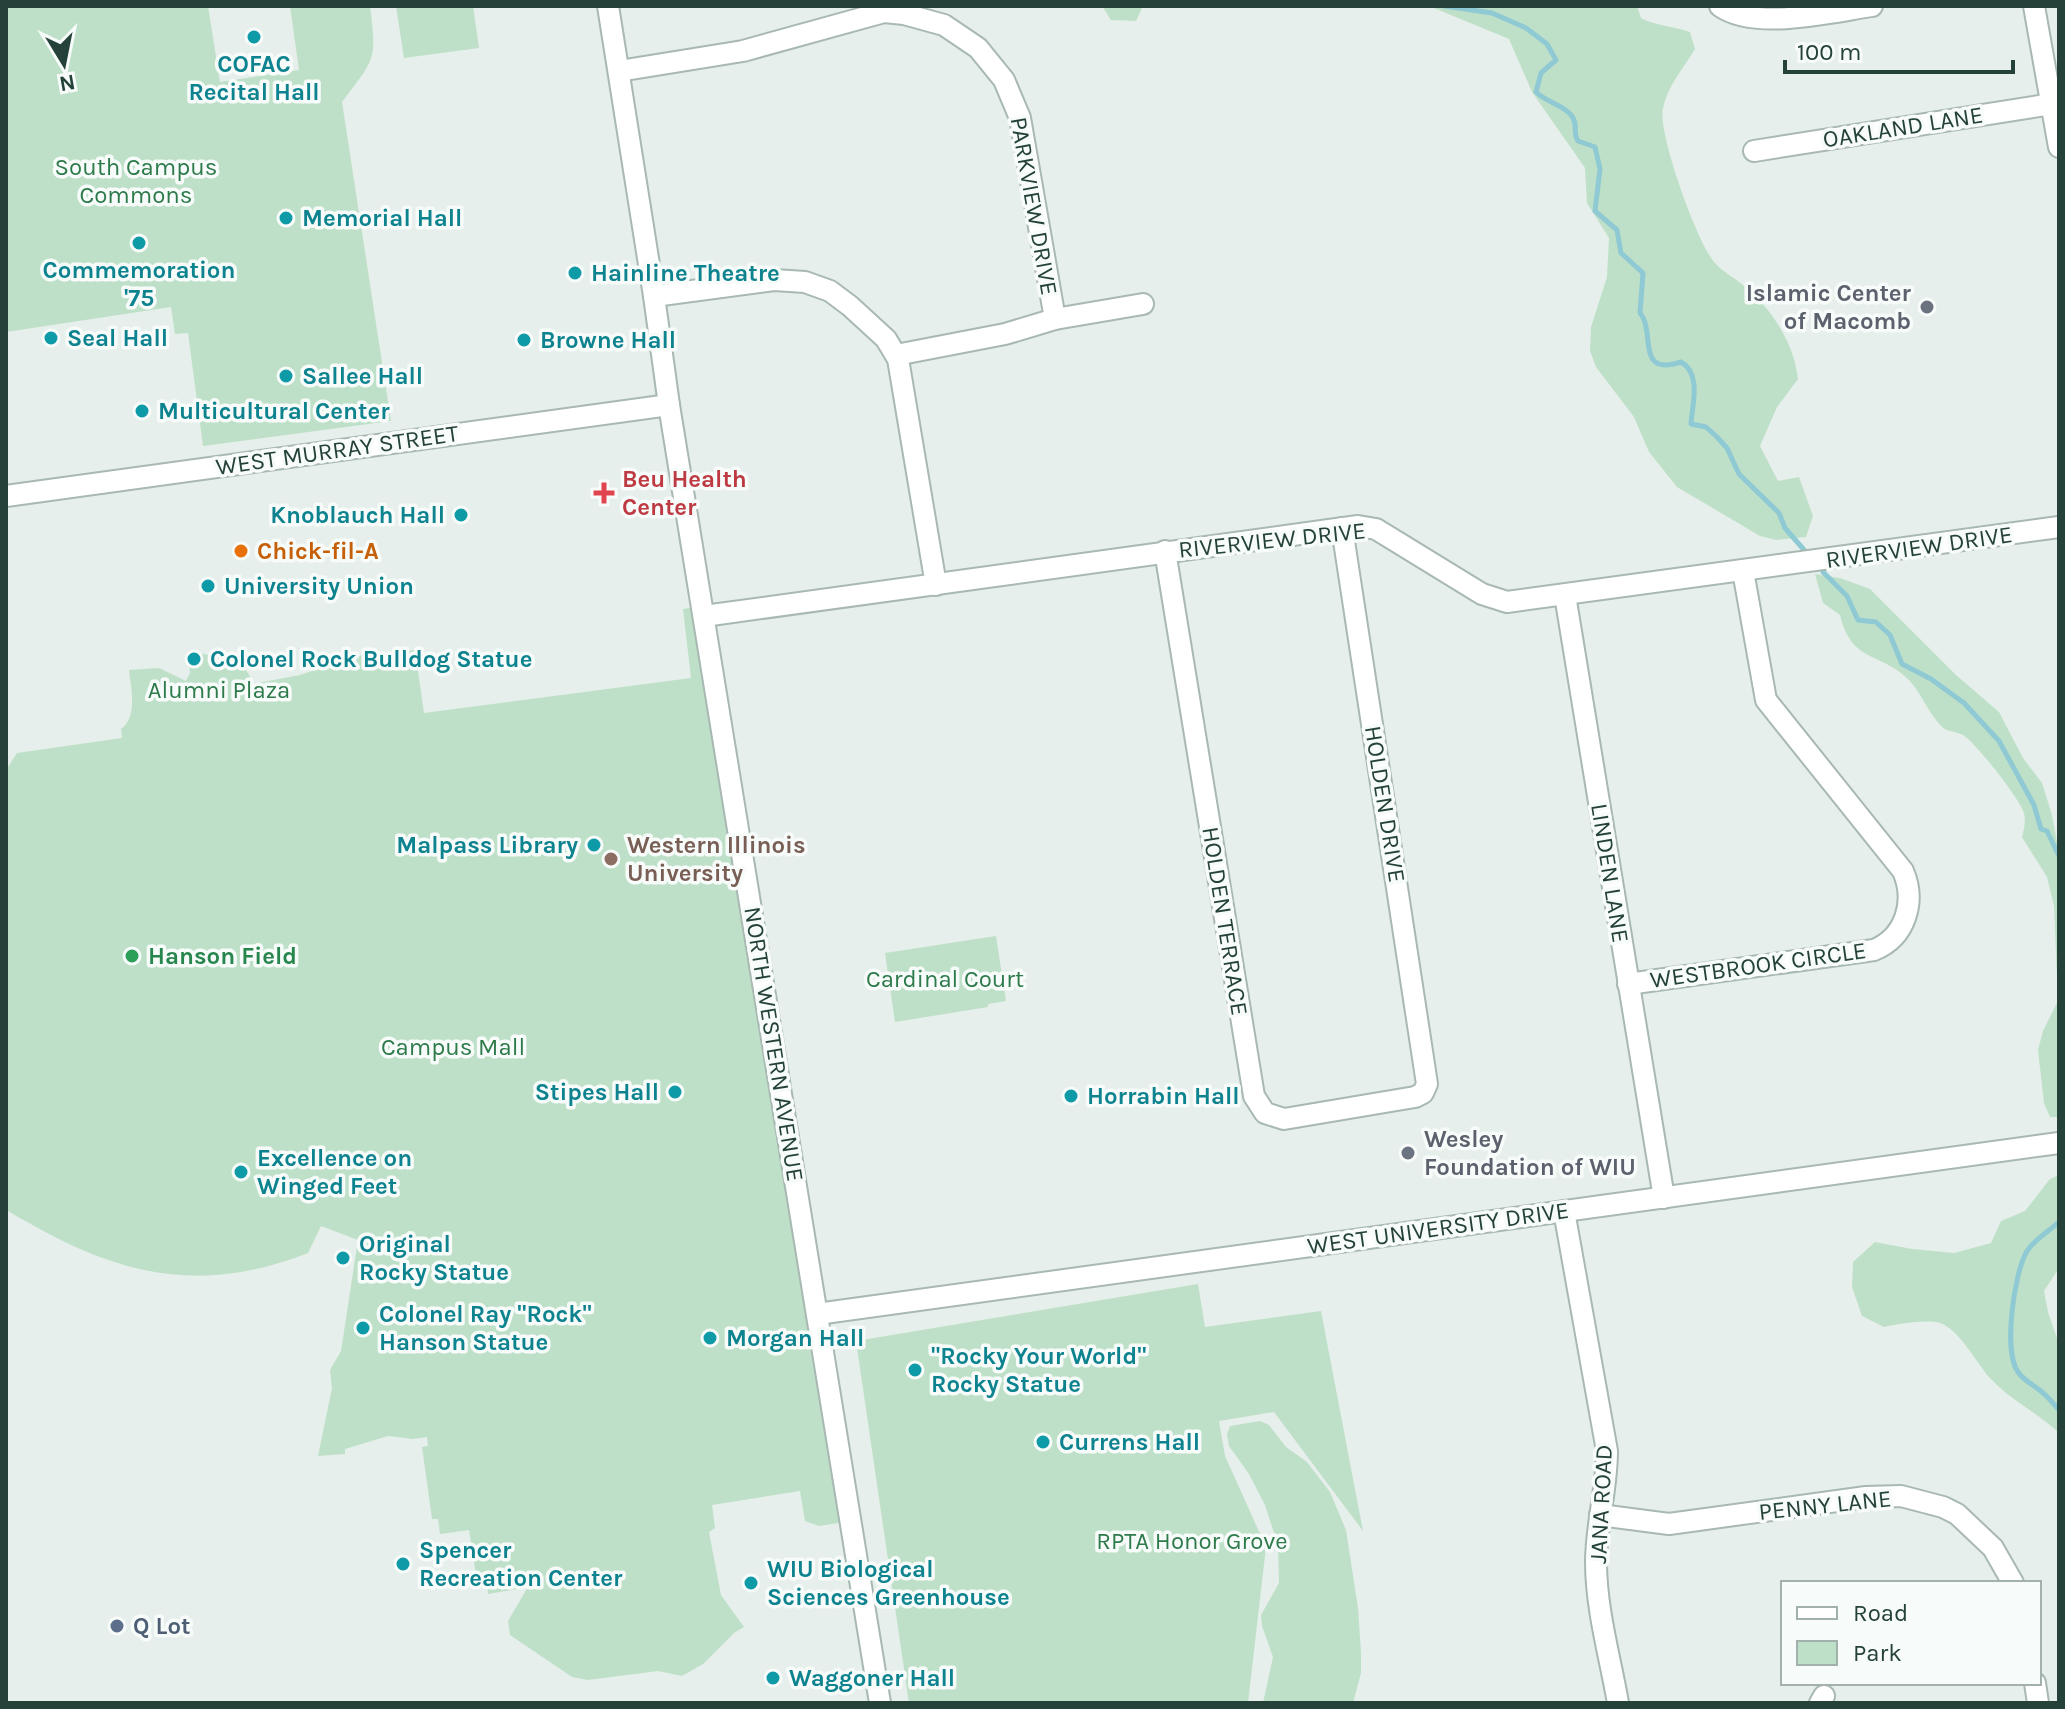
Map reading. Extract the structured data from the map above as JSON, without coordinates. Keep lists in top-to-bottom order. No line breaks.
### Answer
{"streets":{"street":["OAKLAND LANE","PARKVIEW DRIVE","WEST MURRAY STREET","RIVERVIEW DRIVE","HOLDEN DRIVE","LINDEN LANE","HOLDEN TERRACE","WESTBROOK CIRCLE","NORTH WESTERN AVENUE","WEST UNIVERSITY DRIVE","JANA ROAD","PENNY LANE"]},"crossings":[["PARKVIEW DRIVE","NORTH WESTERN AVENUE"],["WEST MURRAY STREET","NORTH WESTERN AVENUE"],["RIVERVIEW DRIVE","HOLDEN DRIVE"],["RIVERVIEW DRIVE","LINDEN LANE"],["RIVERVIEW DRIVE","HOLDEN TERRACE"],["RIVERVIEW DRIVE","WESTBROOK CIRCLE"],["RIVERVIEW DRIVE","NORTH WESTERN AVENUE"],["HOLDEN DRIVE","HOLDEN TERRACE"],["LINDEN LANE","WESTBROOK CIRCLE"],["LINDEN LANE","WEST UNIVERSITY DRIVE"],["NORTH WESTERN AVENUE","WEST UNIVERSITY DRIVE"],["WEST UNIVERSITY DRIVE","JANA ROAD"],["JANA ROAD","PENNY LANE"]],"parks":["South Campus Commons","Alumni Plaza","Cardinal Court","Campus Mall","RPTA Honor Grove"],"places":{"other":["COFAC Recital Hall","Memorial Hall","Commemoration '75","Hainline Theatre","Islamic Center of Macomb","Seal Hall","Browne Hall","Sallee Hall","Multicultural Center","Knoblauch Hall","Chick-fil-A","University Union","Colonel Rock Bulldog Statue","Malpass Library","Western Illinois University","Hanson Field","Stipes Hall","Horrabin Hall","Wesley Foundation of WIU","Excellence on Winged Feet","Original Rocky Statue","Colonel Ray \"Rock\" Hanson Statue","Morgan Hall","\"Rocky Your World\" Rocky Statue","Currens Hall","Spencer Recreation Center","WIU Biological Sciences Greenhouse","Q Lot","Waggoner Hall"],"health":["Beu Health Center"]},"legend":["Road","Park"],"scale_bar":"100 m","north":"bottom"}
